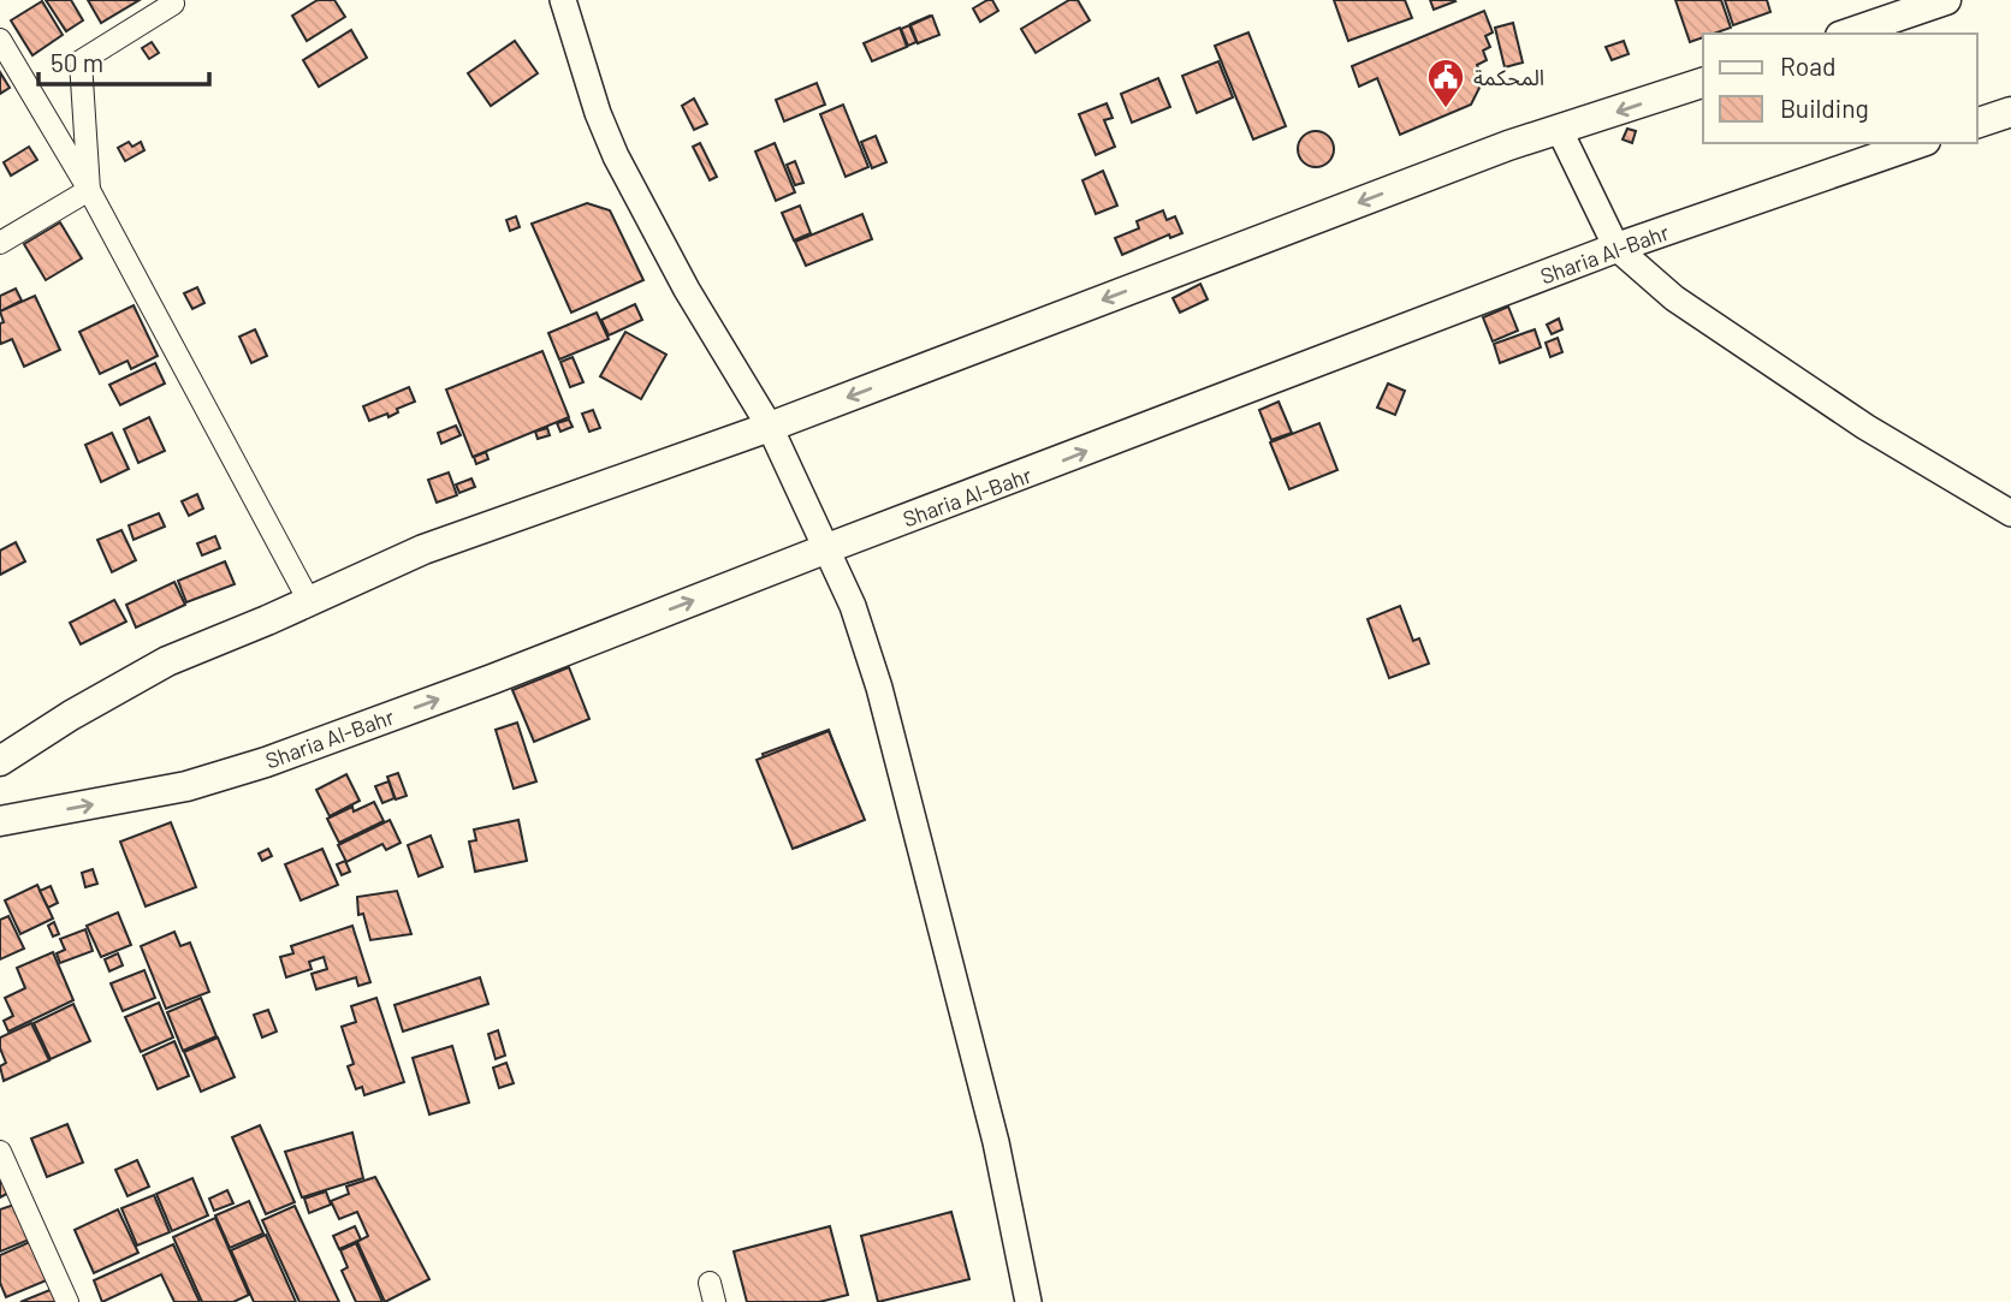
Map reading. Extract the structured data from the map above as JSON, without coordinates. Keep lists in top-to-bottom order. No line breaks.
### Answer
{"streets":{"main road":["Sharia Al-Bahr"]},"places":{"public building":["المحكمة"]},"legend":["Road","Building"],"scale_bar":"50 m"}
